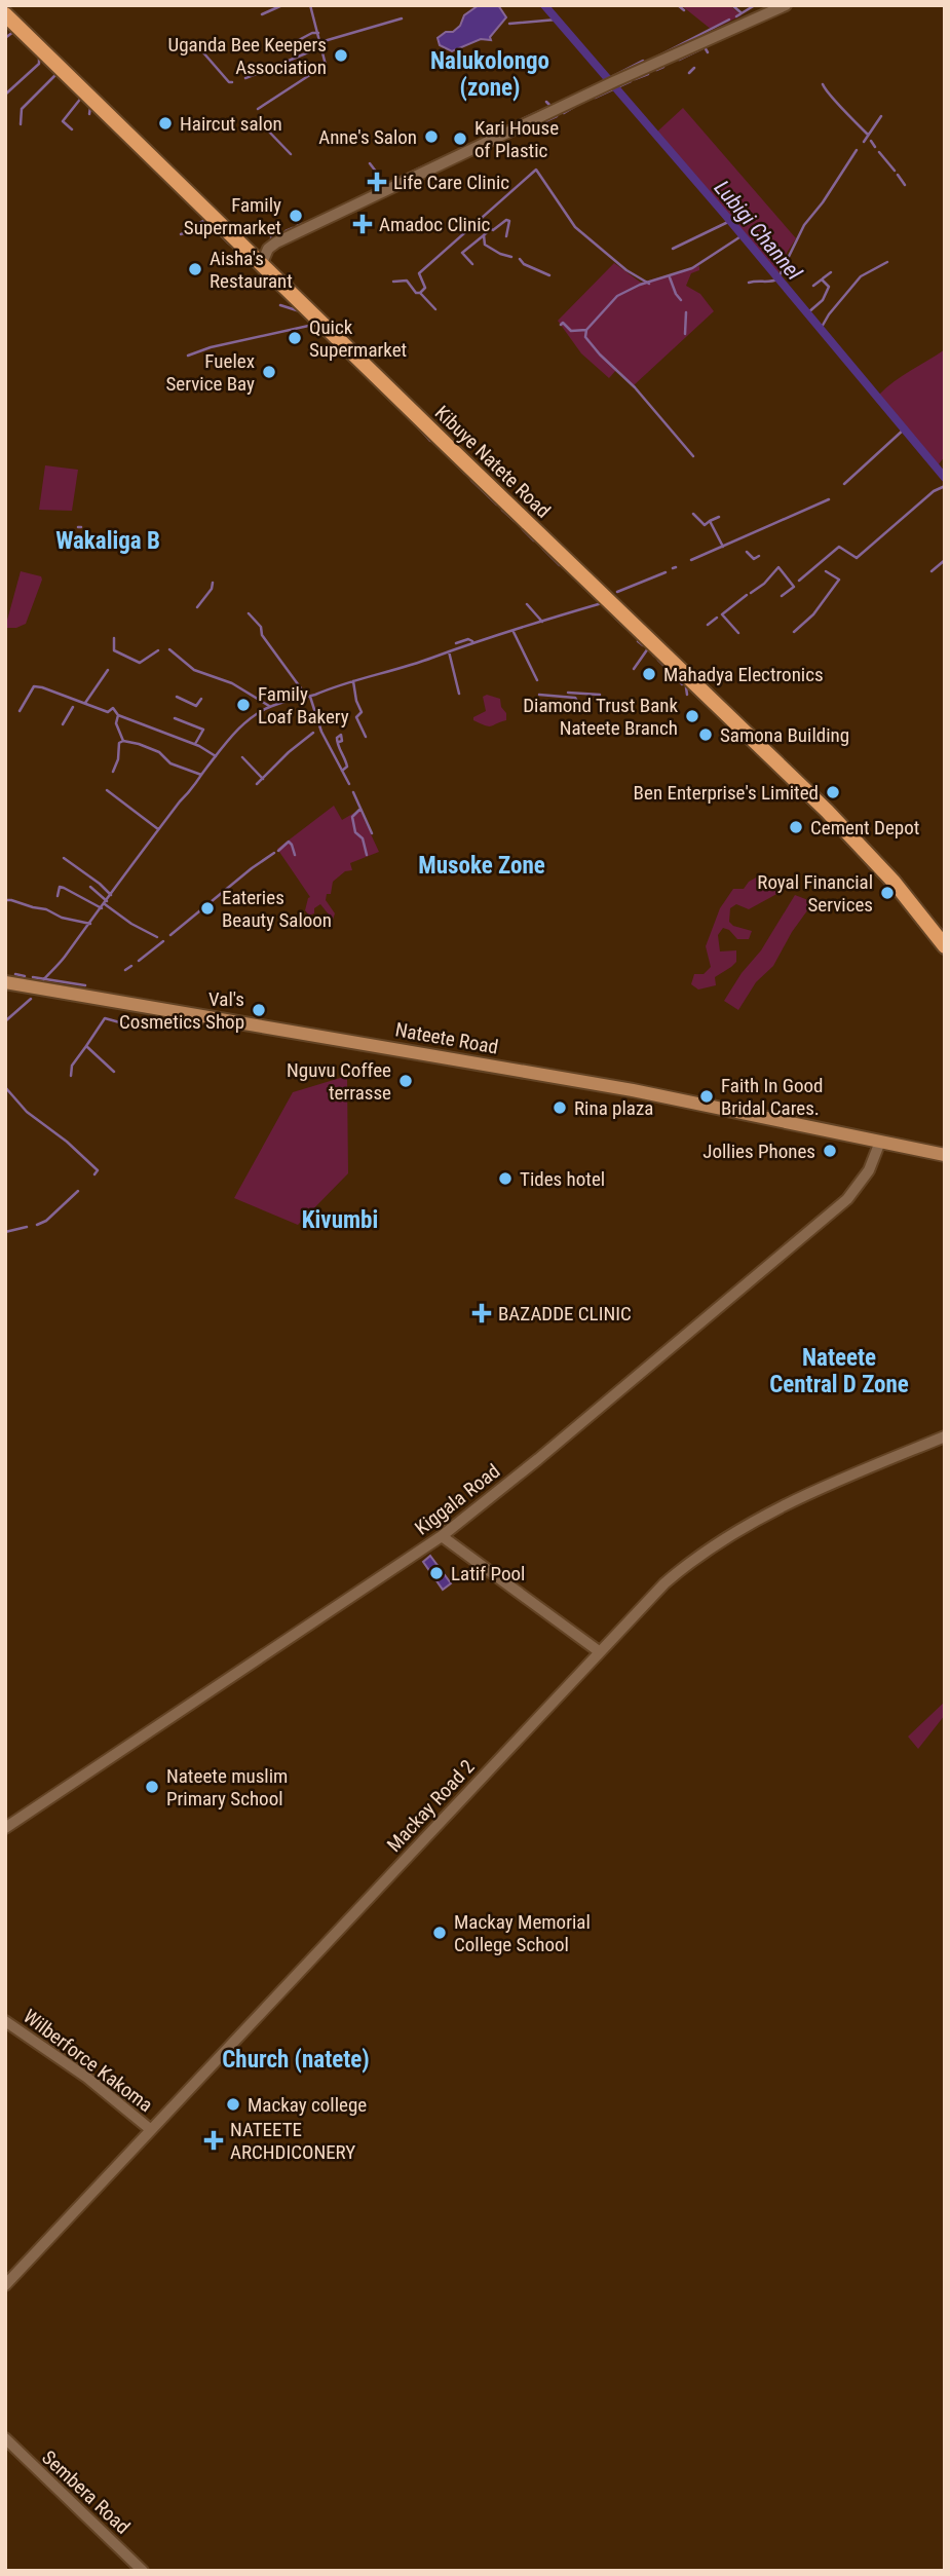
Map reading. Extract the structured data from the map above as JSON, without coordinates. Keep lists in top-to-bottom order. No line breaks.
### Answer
{"streets":{"main road":["Kibuye Natete Road","Nateete Road"],"street":["Kiggala Road","Mackay Road 2","Wilberforce Kakoma","Sembera Road"]},"crossings":[["Nateete Road","Kiggala Road"],["Mackay Road 2","Wilberforce Kakoma"]],"districts":["Nalukolongo (zone)","Wakaliga B","Musoke Zone","Kivumbi","Nateete Central D Zone","Church (natete)"],"water":["Lubigi Channel"],"places":{"other":["Uganda Bee Keepers Association","Haircut salon","Anne's Salon","Kari House of Plastic","Family Supermarket","Aisha's Restaurant","Quick Supermarket","Fuelex Service Bay","Mahadya Electronics","Family Loaf Bakery","Diamond Trust Bank Nateete Branch","Samona Building","Ben Enterprise's Limited","Cement Depot","Royal Financial Services","Eateries Beauty Saloon","Val's Cosmetics Shop","Nguvu Coffee terrasse","Faith In Good Bridal Cares.","Rina plaza","Jollies Phones","Tides hotel","Latif Pool","Nateete muslim Primary School","Mackay Memorial College School","Mackay college"],"health":["Life Care Clinic","Amadoc Clinic","BAZADDE CLINIC","NATEETE ARCHDICONERY"]}}
